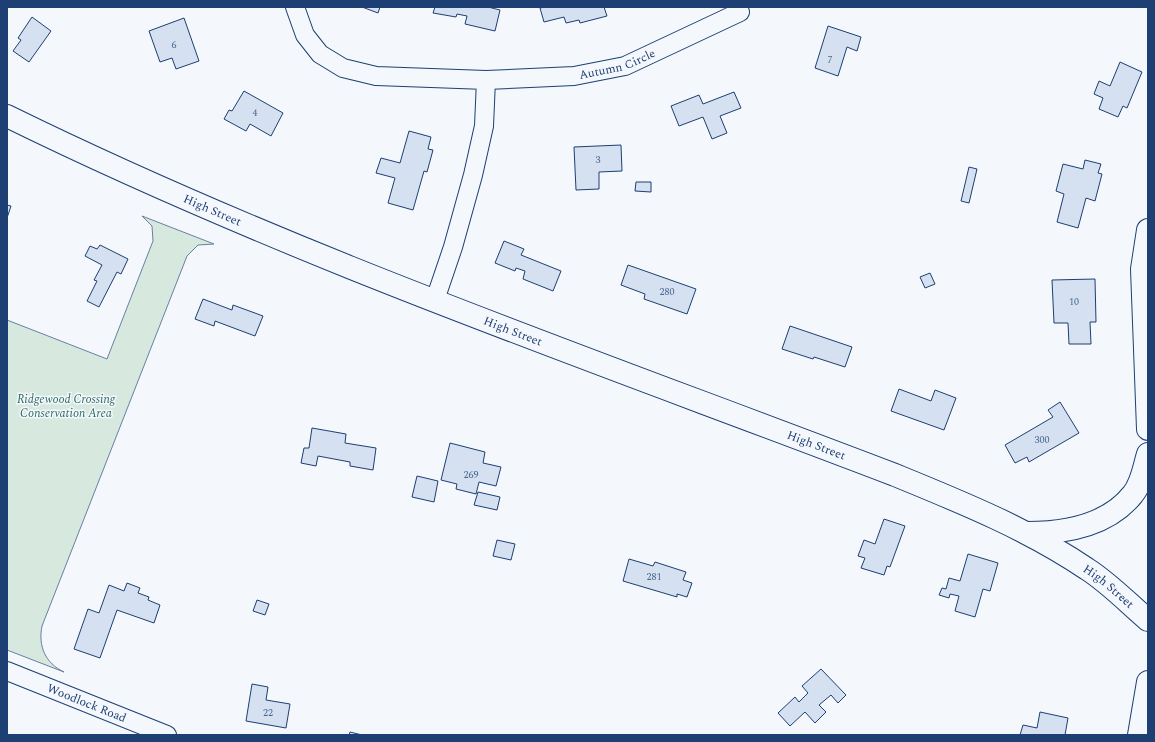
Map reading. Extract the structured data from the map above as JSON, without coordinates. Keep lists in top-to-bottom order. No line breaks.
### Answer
{"streets":{"main road":["High Street"],"street":["Autumn Circle","Woodlock Road"]},"parks":["Ridgewood Crossing Conservation Area"],"house_numbers":["6","7","4","3","280","10","300","269","281","22"]}
